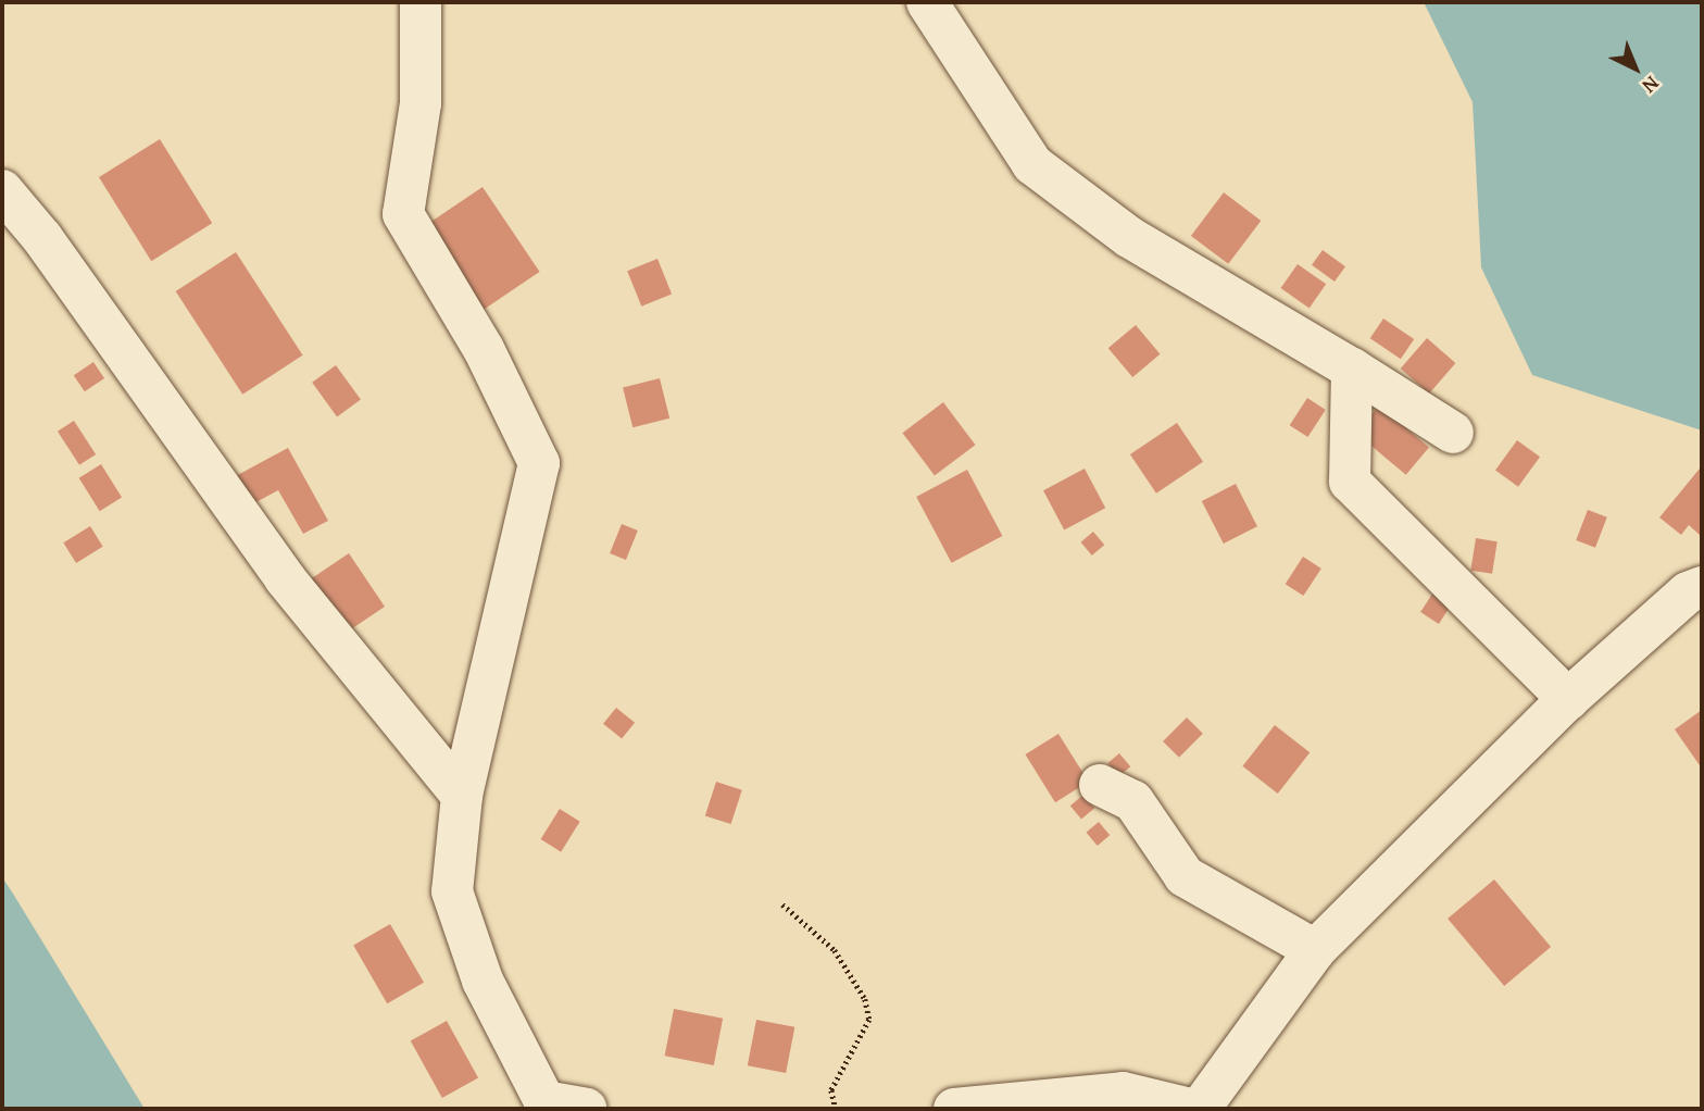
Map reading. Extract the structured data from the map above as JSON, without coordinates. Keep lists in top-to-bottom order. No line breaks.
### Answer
{"north":"bottom right"}
